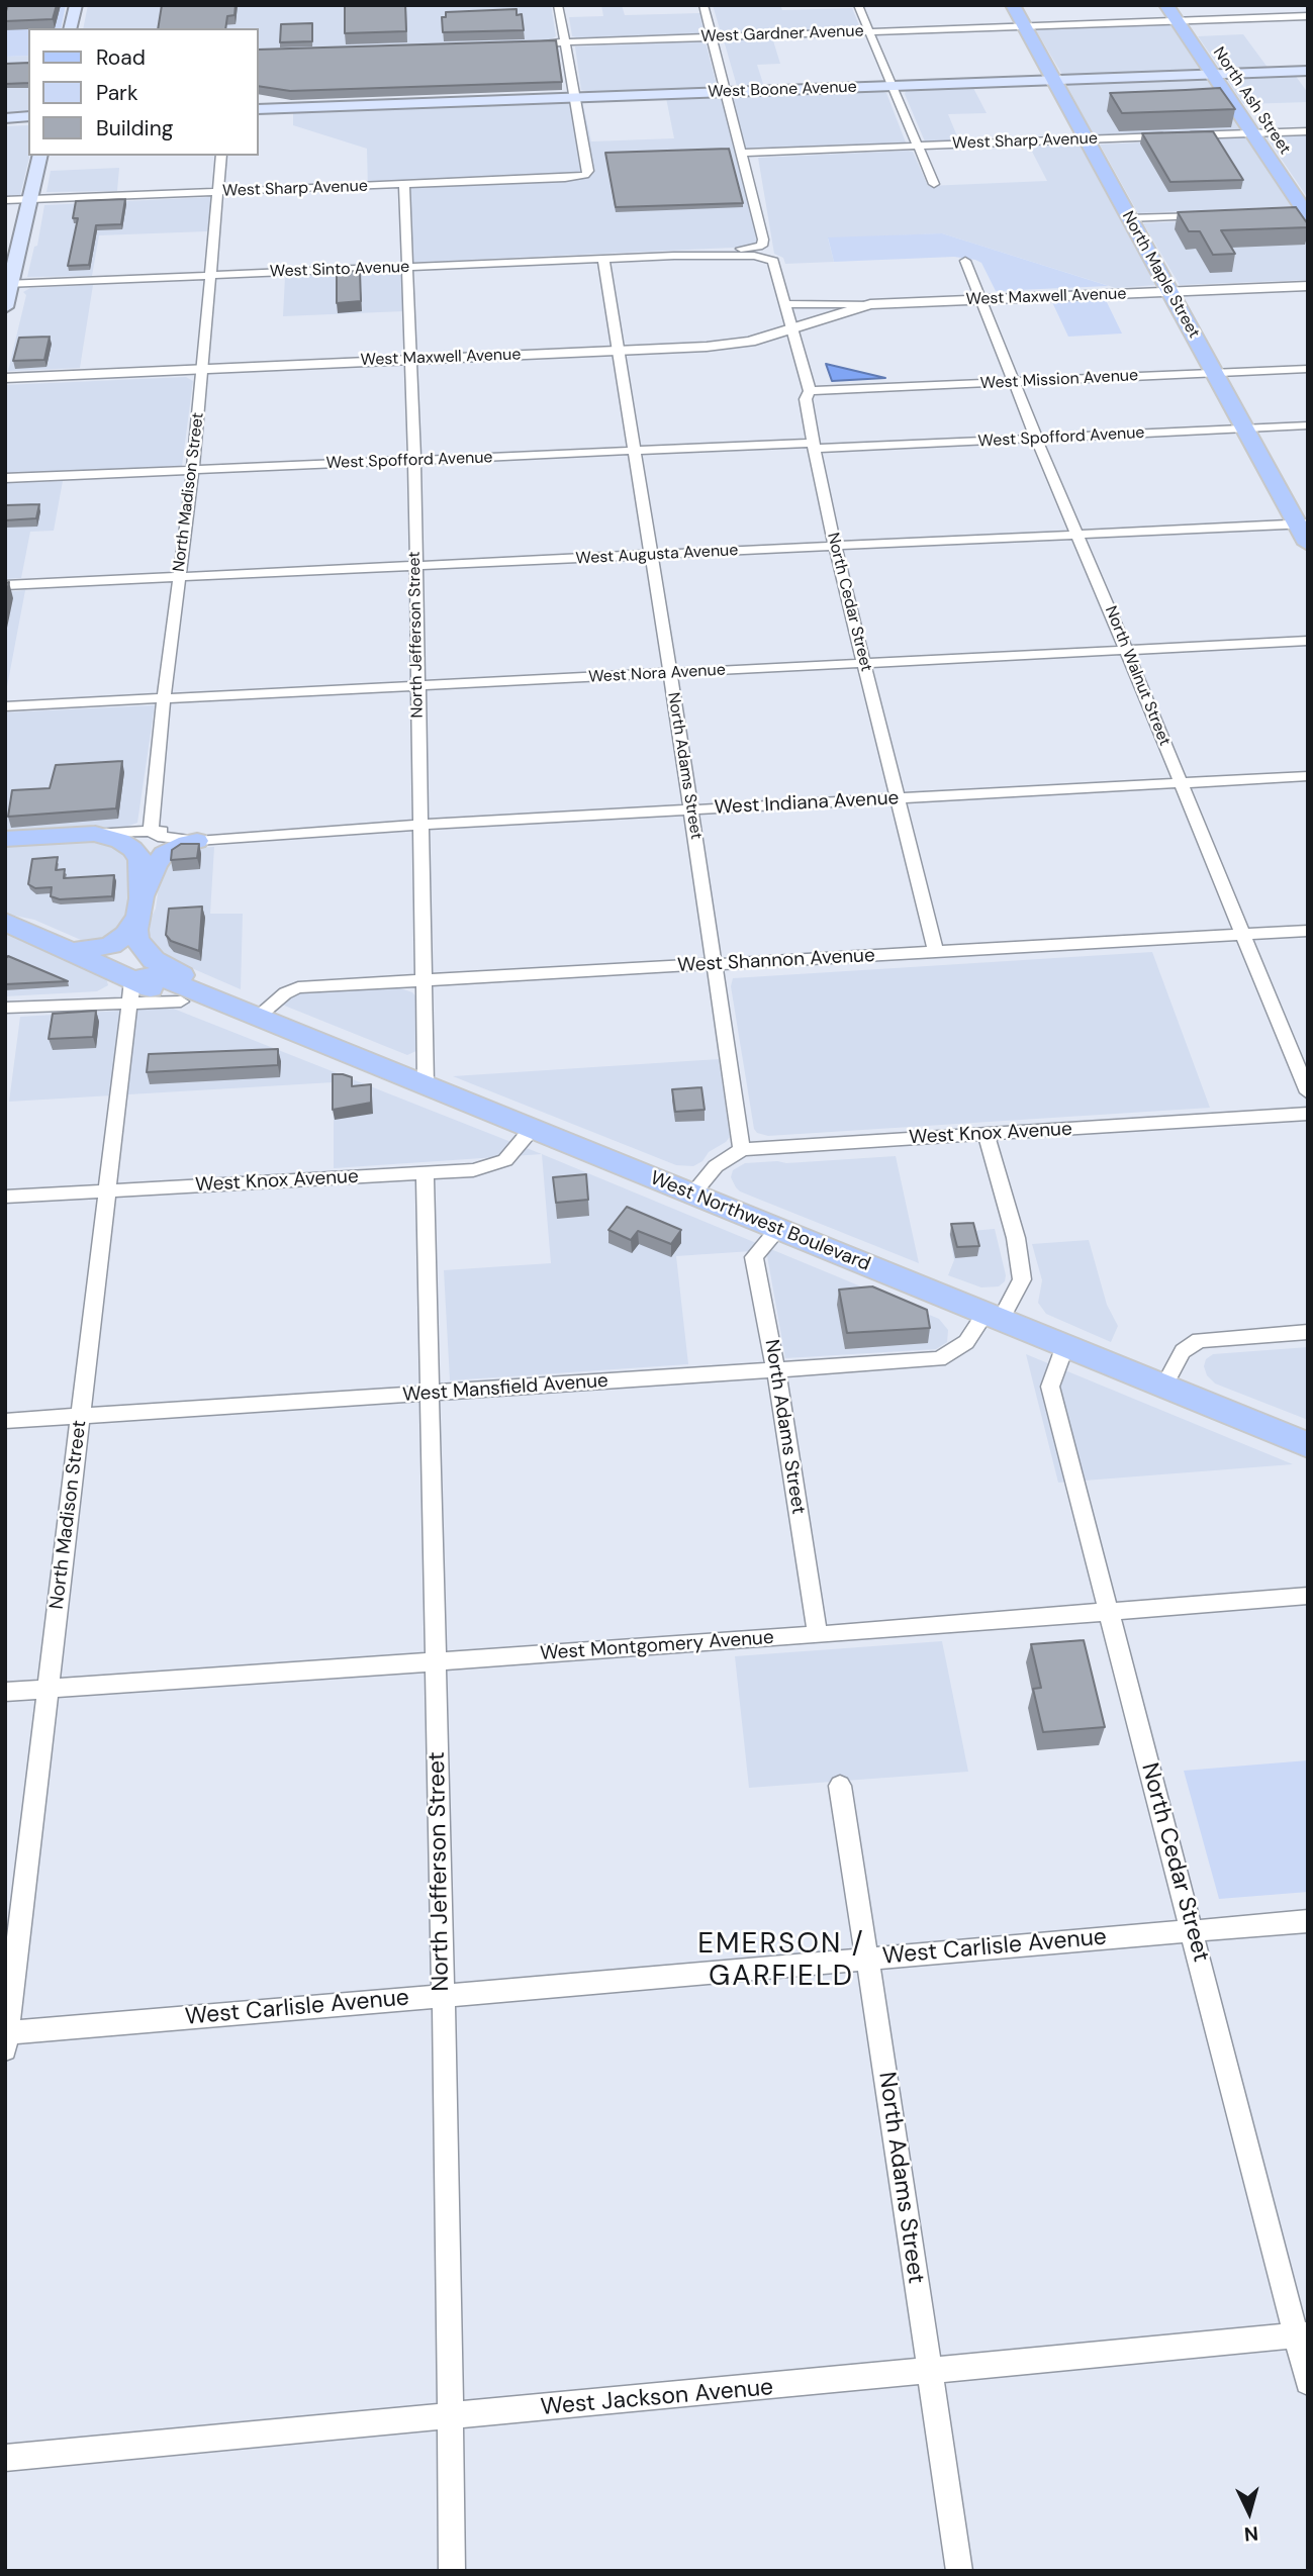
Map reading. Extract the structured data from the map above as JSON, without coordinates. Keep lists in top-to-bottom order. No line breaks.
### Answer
{"streets":{"main road":["West Boone Avenue","North Ash Street","North Maple Street","West Indiana Avenue","West Northwest Boulevard"],"street":["West Gardner Avenue","West Sharp Avenue","West Sinto Avenue","West Maxwell Avenue","West Mission Avenue","West Spofford Avenue","North Madison Street","West Augusta Avenue","North Cedar Street","North Jefferson Street","West Nora Avenue","North Walnut Street","North Adams Street","West Shannon Avenue","West Knox Avenue","West Mansfield Avenue","West Montgomery Avenue","West Carlisle Avenue","West Jackson Avenue"]},"crossings":[["West Gardner Avenue","North Ash Street"],["West Gardner Avenue","North Maple Street"],["West Gardner Avenue","North Cedar Street"],["West Boone Avenue","North Ash Street"],["West Boone Avenue","West Sharp Avenue"],["West Boone Avenue","North Maple Street"],["West Boone Avenue","North Cedar Street"],["North Ash Street","West Sharp Avenue"],["West Sharp Avenue","North Maple Street"],["West Sharp Avenue","North Madison Street"],["West Sharp Avenue","North Cedar Street"],["West Sharp Avenue","North Jefferson Street"],["West Sinto Avenue","North Madison Street"],["West Sinto Avenue","North Cedar Street"],["West Sinto Avenue","North Jefferson Street"],["West Sinto Avenue","North Adams Street"],["North Maple Street","West Maxwell Avenue"],["North Maple Street","West Mission Avenue"],["North Maple Street","West Spofford Avenue"],["North Maple Street","West Augusta Avenue"],["West Maxwell Avenue","North Madison Street"],["West Maxwell Avenue","North Cedar Street"],["West Maxwell Avenue","North Jefferson Street"],["West Maxwell Avenue","North Walnut Street"],["West Maxwell Avenue","North Adams Street"],["West Mission Avenue","North Cedar Street"],["West Mission Avenue","North Walnut Street"],["West Spofford Avenue","North Madison Street"],["West Spofford Avenue","North Cedar Street"],["West Spofford Avenue","North Jefferson Street"],["West Spofford Avenue","North Walnut Street"],["West Spofford Avenue","North Adams Street"],["North Madison Street","West Augusta Avenue"],["North Madison Street","West Nora Avenue"],["North Madison Street","West Indiana Avenue"],["North Madison Street","West Knox Avenue"],["North Madison Street","West Northwest Boulevard"],["North Madison Street","West Mansfield Avenue"],["North Madison Street","West Montgomery Avenue"],["North Madison Street","West Carlisle Avenue"],["West Augusta Avenue","North Cedar Street"],["West Augusta Avenue","North Jefferson Street"],["West Augusta Avenue","North Walnut Street"],["West Augusta Avenue","North Adams Street"],["North Cedar Street","West Nora Avenue"],["North Cedar Street","West Indiana Avenue"],["North Cedar Street","West Shannon Avenue"],["North Cedar Street","West Northwest Boulevard"],["North Cedar Street","West Montgomery Avenue"],["North Cedar Street","West Carlisle Avenue"],["North Cedar Street","West Jackson Avenue"],["North Jefferson Street","West Nora Avenue"],["North Jefferson Street","West Indiana Avenue"],["North Jefferson Street","West Shannon Avenue"],["North Jefferson Street","West Knox Avenue"],["North Jefferson Street","West Northwest Boulevard"],["North Jefferson Street","West Mansfield Avenue"],["North Jefferson Street","West Montgomery Avenue"],["North Jefferson Street","West Carlisle Avenue"],["North Jefferson Street","West Jackson Avenue"],["West Nora Avenue","North Walnut Street"],["West Nora Avenue","North Adams Street"],["North Walnut Street","West Indiana Avenue"],["North Walnut Street","West Shannon Avenue"],["North Adams Street","West Indiana Avenue"],["North Adams Street","West Shannon Avenue"],["North Adams Street","West Knox Avenue"],["North Adams Street","West Northwest Boulevard"],["North Adams Street","West Mansfield Avenue"],["North Adams Street","West Montgomery Avenue"],["North Adams Street","West Carlisle Avenue"],["North Adams Street","West Jackson Avenue"],["West Indiana Avenue","West Northwest Boulevard"],["West Shannon Avenue","West Northwest Boulevard"],["West Knox Avenue","West Northwest Boulevard"],["West Northwest Boulevard","West Mansfield Avenue"]],"districts":["EMERSON / GARFIELD"],"legend":["Road","Park","Building"],"north":"bottom"}
